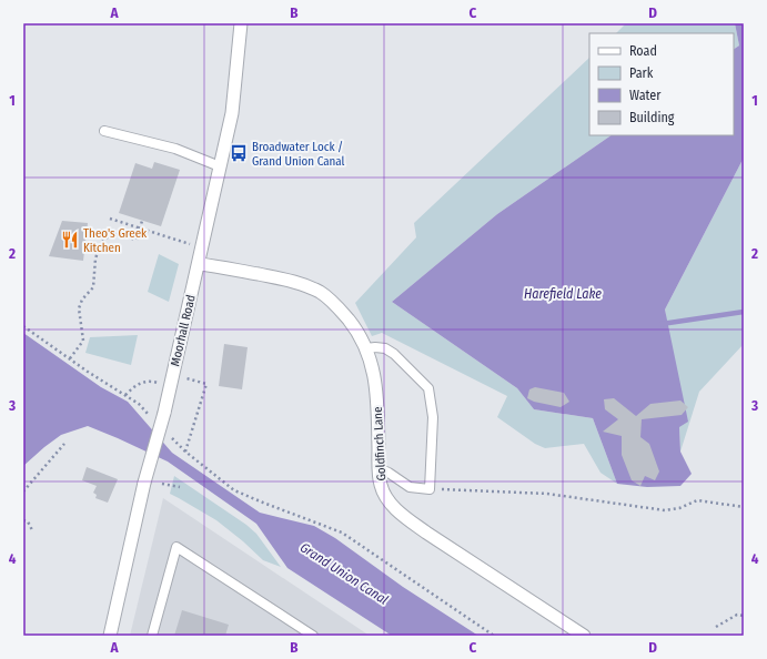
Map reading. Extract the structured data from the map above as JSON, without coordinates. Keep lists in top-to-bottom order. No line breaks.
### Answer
{"streets":{"street":["Moorhall Road","Goldfinch Lane"]},"crossings":[["Moorhall Road","Goldfinch Lane"]],"water":["Harefield Lake","Grand Union Canal"],"places":{"bus stop":["Broadwater Lock / Grand Union Canal"],"restaurant":["Theo's Greek Kitchen"]},"legend":["Road","Park","Water","Building"],"grid":{"columns":["A","B","C","D"],"rows":["1","2","3","4"]}}
